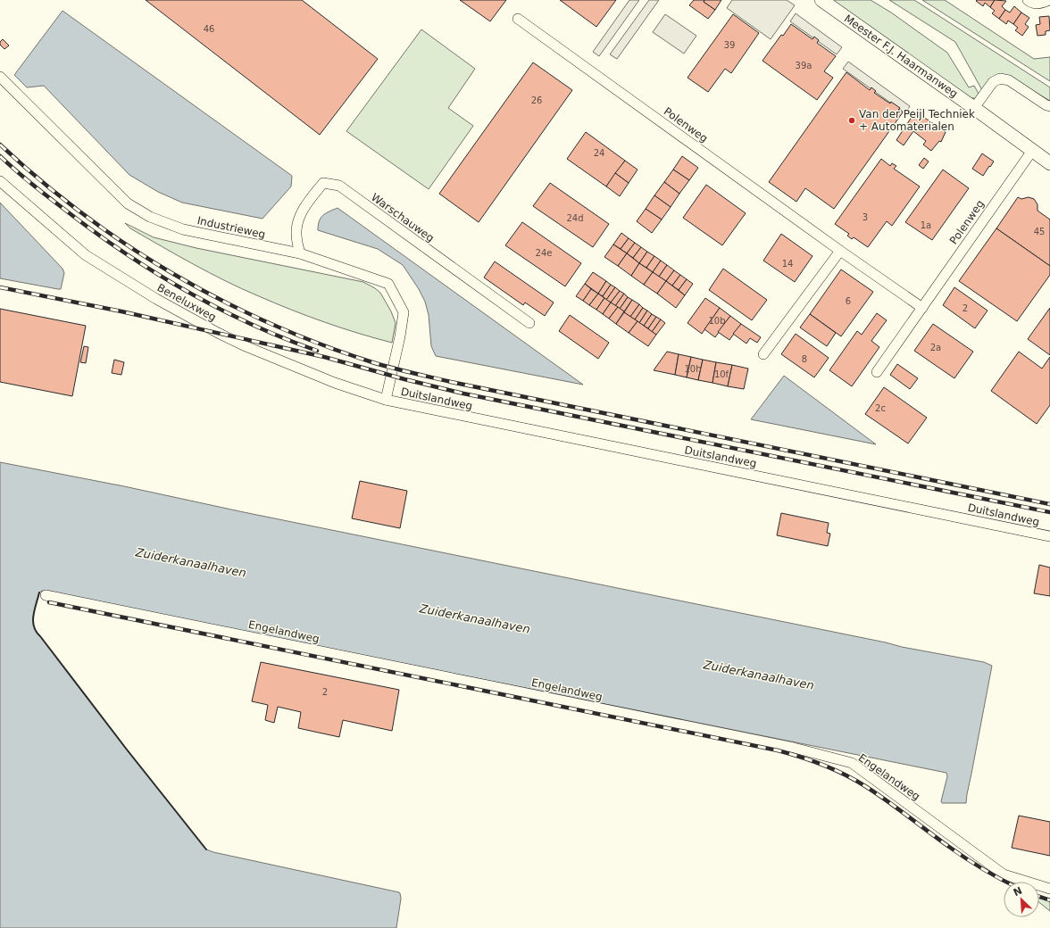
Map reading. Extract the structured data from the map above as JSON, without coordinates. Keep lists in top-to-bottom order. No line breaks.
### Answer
{"streets":{"main road":["Meester F.J. Haarmanweg"],"street":["Polenweg","Warschauweg","Industrieweg","Beneluxweg","Duitslandweg","Engelandweg"]},"crossings":[["Meester F.J. Haarmanweg","Polenweg"],["Warschauweg","Industrieweg"],["Industrieweg","Beneluxweg"],["Industrieweg","Duitslandweg"],["Beneluxweg","Duitslandweg"]],"water":["Zuiderkanaalhaven"],"places":["Van der Peijl Techniek + Automaterialen"],"house_numbers":["46","39","39a","26","24","3","24d","1a","45","24e","14","6","2","10b","2a","8","10h","10f","2c","2"],"north":"top left"}
